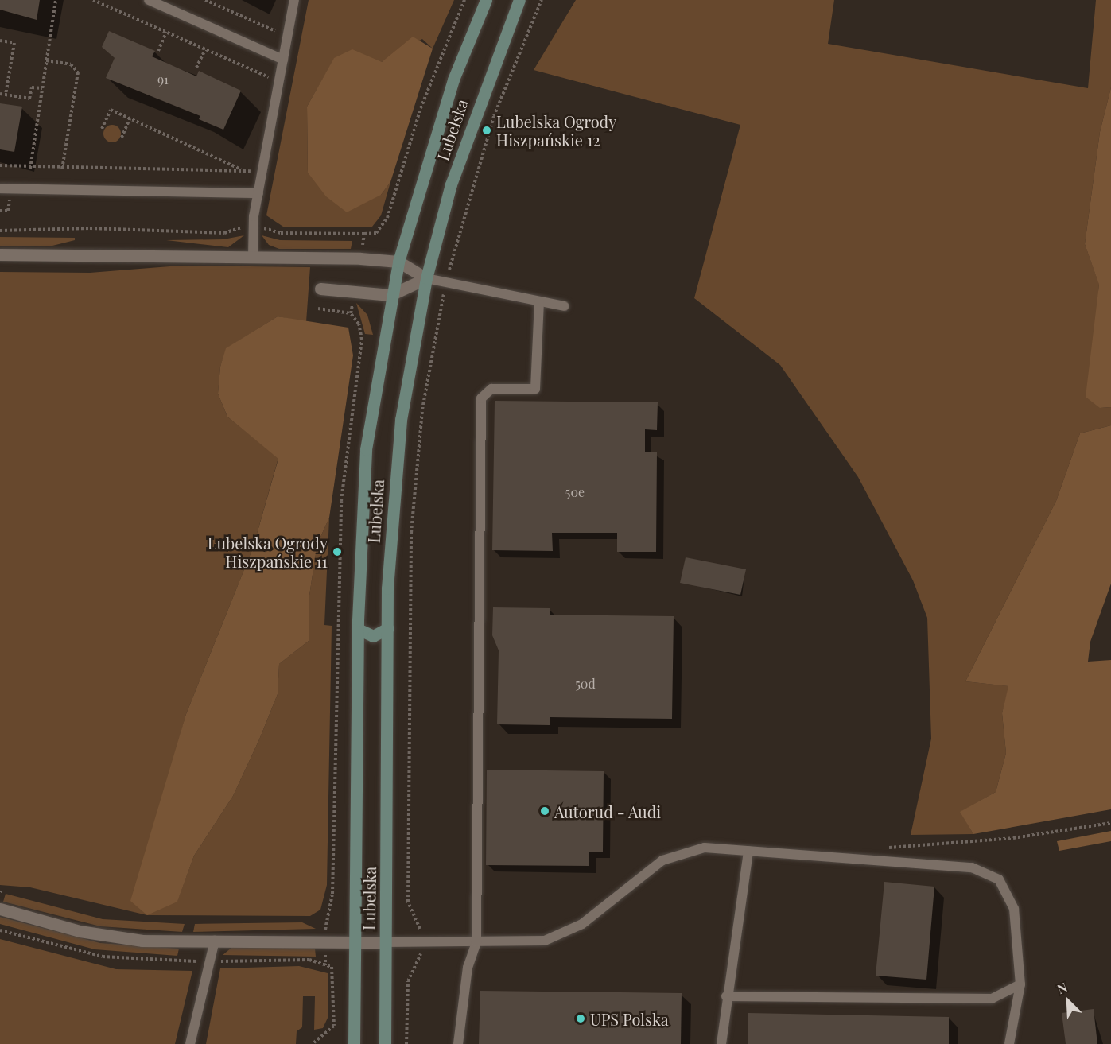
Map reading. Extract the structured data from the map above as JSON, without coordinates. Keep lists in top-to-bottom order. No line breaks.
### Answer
{"streets":{"main road":["Lubelska"]},"places":["Lubelska Ogrody Hiszpańskie 12","Lubelska Ogrody Hiszpańskie 11","Autorud - Audi","UPS Polska"],"house_numbers":["91","50e","50d"],"north":"top left"}
